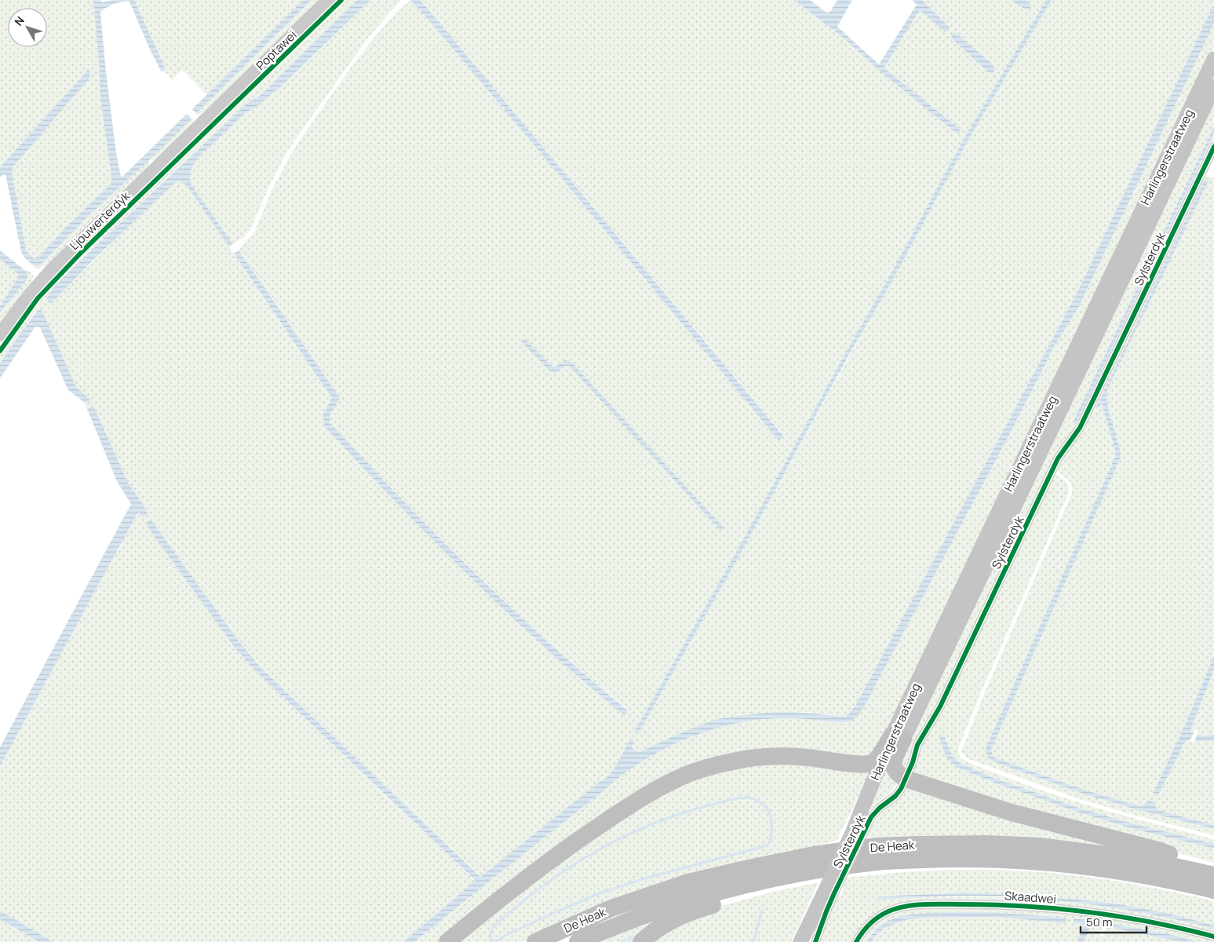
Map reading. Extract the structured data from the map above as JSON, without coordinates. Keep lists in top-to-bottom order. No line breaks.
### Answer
{"streets":{"highway":["De Heak"],"main road":["Poptawei","Harlingerstraatweg","Ljouwerterdyk"],"street":["Sylsterdyk","Skaadwei"]},"crossings":[["Poptawei","Ljouwerterdyk"],["Harlingerstraatweg","Sylsterdyk"]],"scale_bar":"50 m","north":"top left"}
